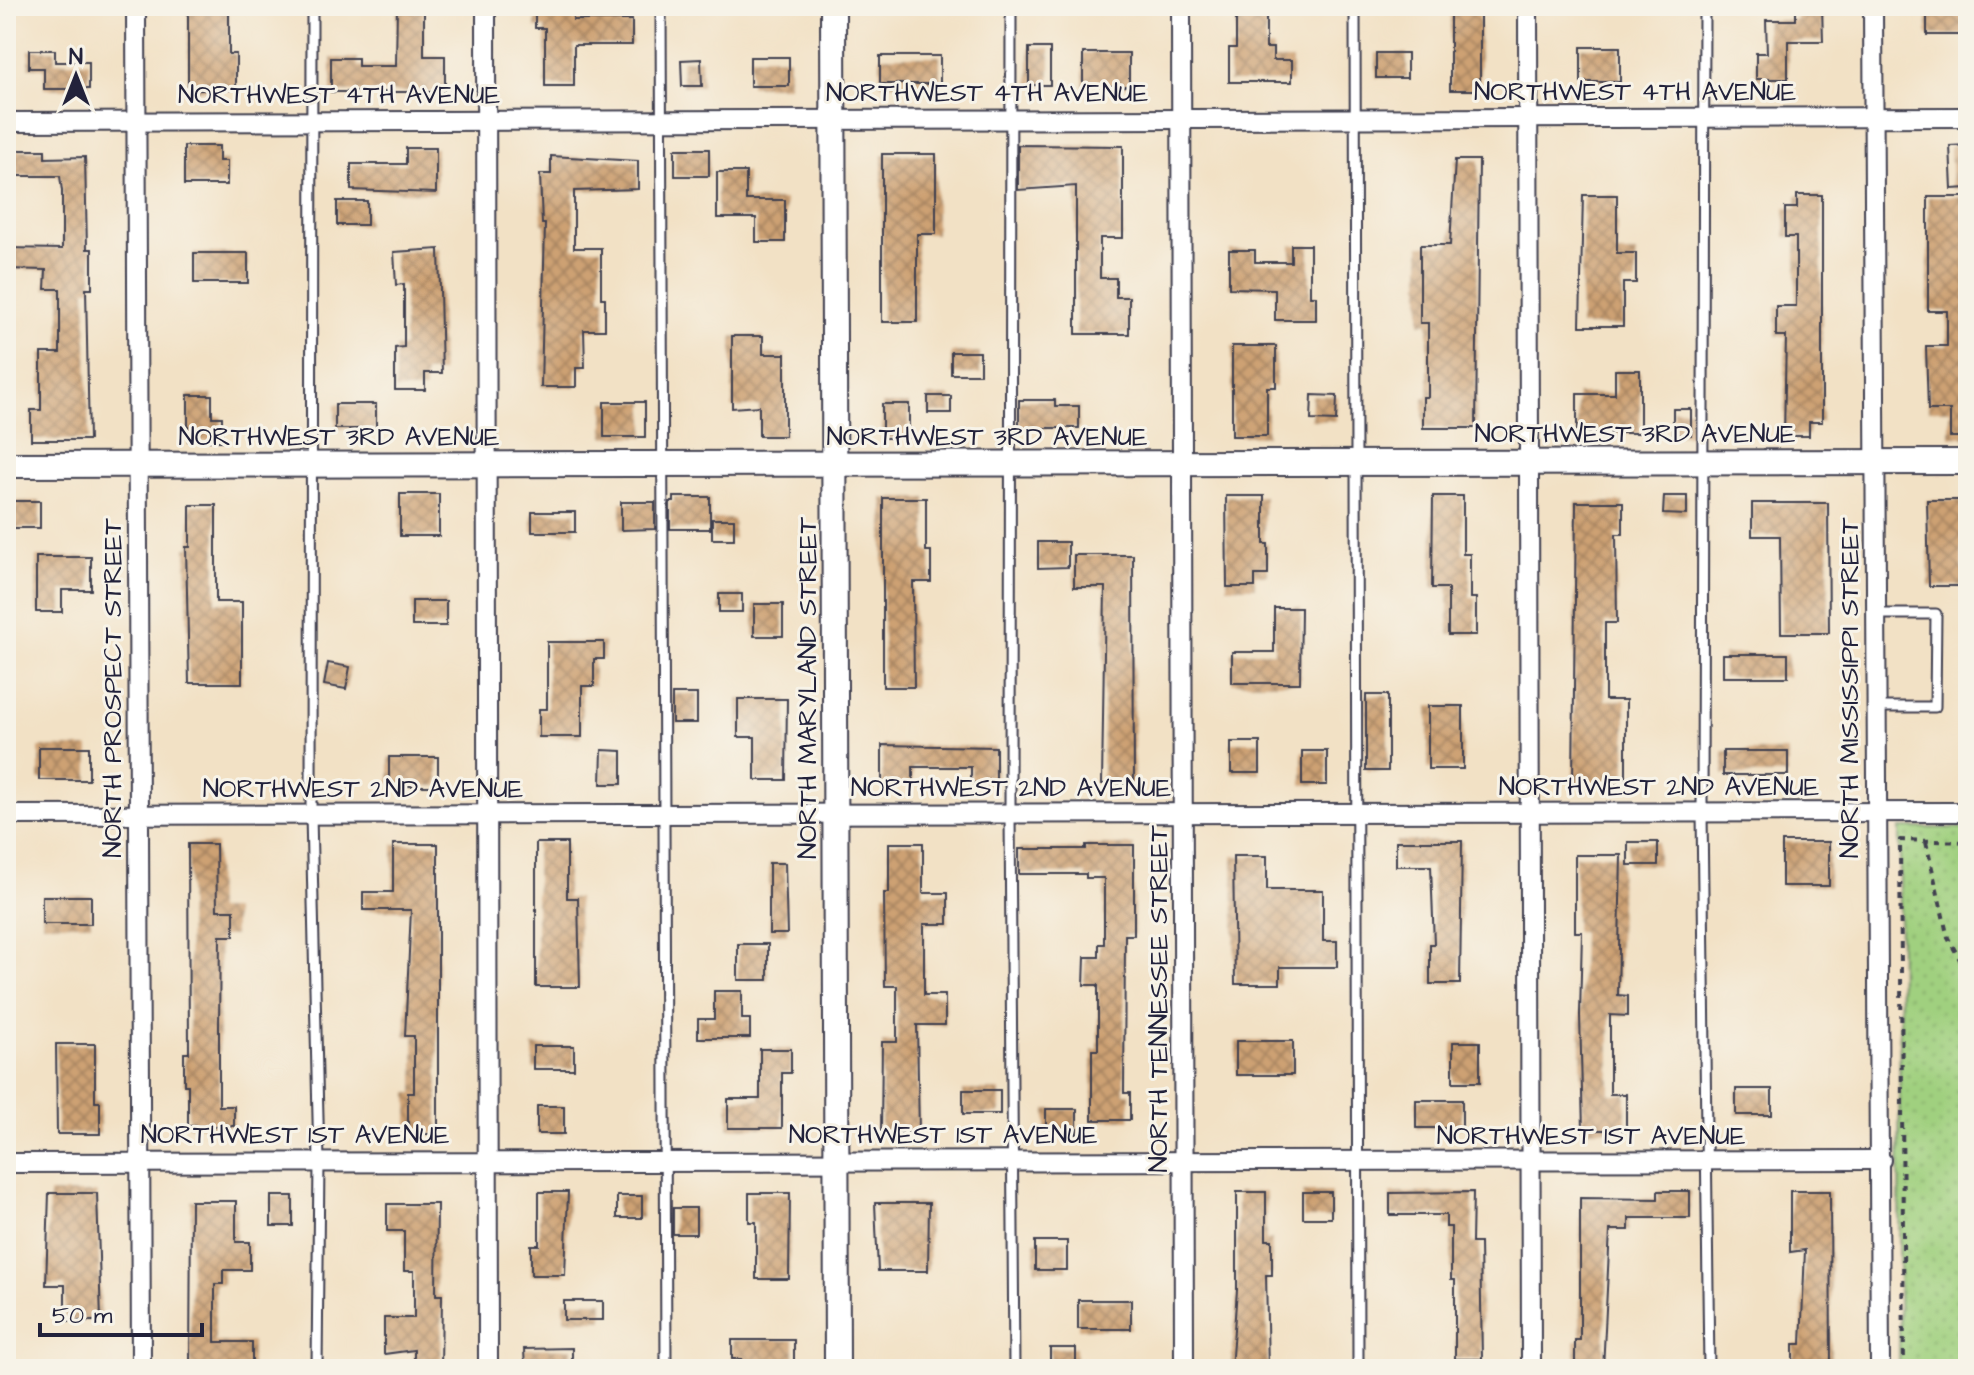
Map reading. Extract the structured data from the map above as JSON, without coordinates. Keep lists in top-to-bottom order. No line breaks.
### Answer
{"streets":{"street":["NORTHWEST 4TH AVENUE","NORTHWEST 3RD AVENUE","NORTH PROSPECT STREET","NORTH MARYLAND STREET","NORTH MISSISSIPPI STREET","NORTHWEST 2ND AVENUE","NORTH TENNESSEE STREET","NORTHWEST 1ST AVENUE"]},"crossings":[["NORTHWEST 4TH AVENUE","NORTH PROSPECT STREET"],["NORTHWEST 4TH AVENUE","NORTH MARYLAND STREET"],["NORTHWEST 4TH AVENUE","NORTH MISSISSIPPI STREET"],["NORTHWEST 4TH AVENUE","NORTH TENNESSEE STREET"],["NORTHWEST 3RD AVENUE","NORTH PROSPECT STREET"],["NORTHWEST 3RD AVENUE","NORTH MARYLAND STREET"],["NORTHWEST 3RD AVENUE","NORTH MISSISSIPPI STREET"],["NORTHWEST 3RD AVENUE","NORTH TENNESSEE STREET"],["NORTH PROSPECT STREET","NORTHWEST 2ND AVENUE"],["NORTH PROSPECT STREET","NORTHWEST 1ST AVENUE"],["NORTH MARYLAND STREET","NORTHWEST 2ND AVENUE"],["NORTH MARYLAND STREET","NORTHWEST 1ST AVENUE"],["NORTH MISSISSIPPI STREET","NORTHWEST 2ND AVENUE"],["NORTH MISSISSIPPI STREET","NORTHWEST 1ST AVENUE"],["NORTHWEST 2ND AVENUE","NORTH TENNESSEE STREET"],["NORTH TENNESSEE STREET","NORTHWEST 1ST AVENUE"]],"scale_bar":"50 m","north":"top"}
